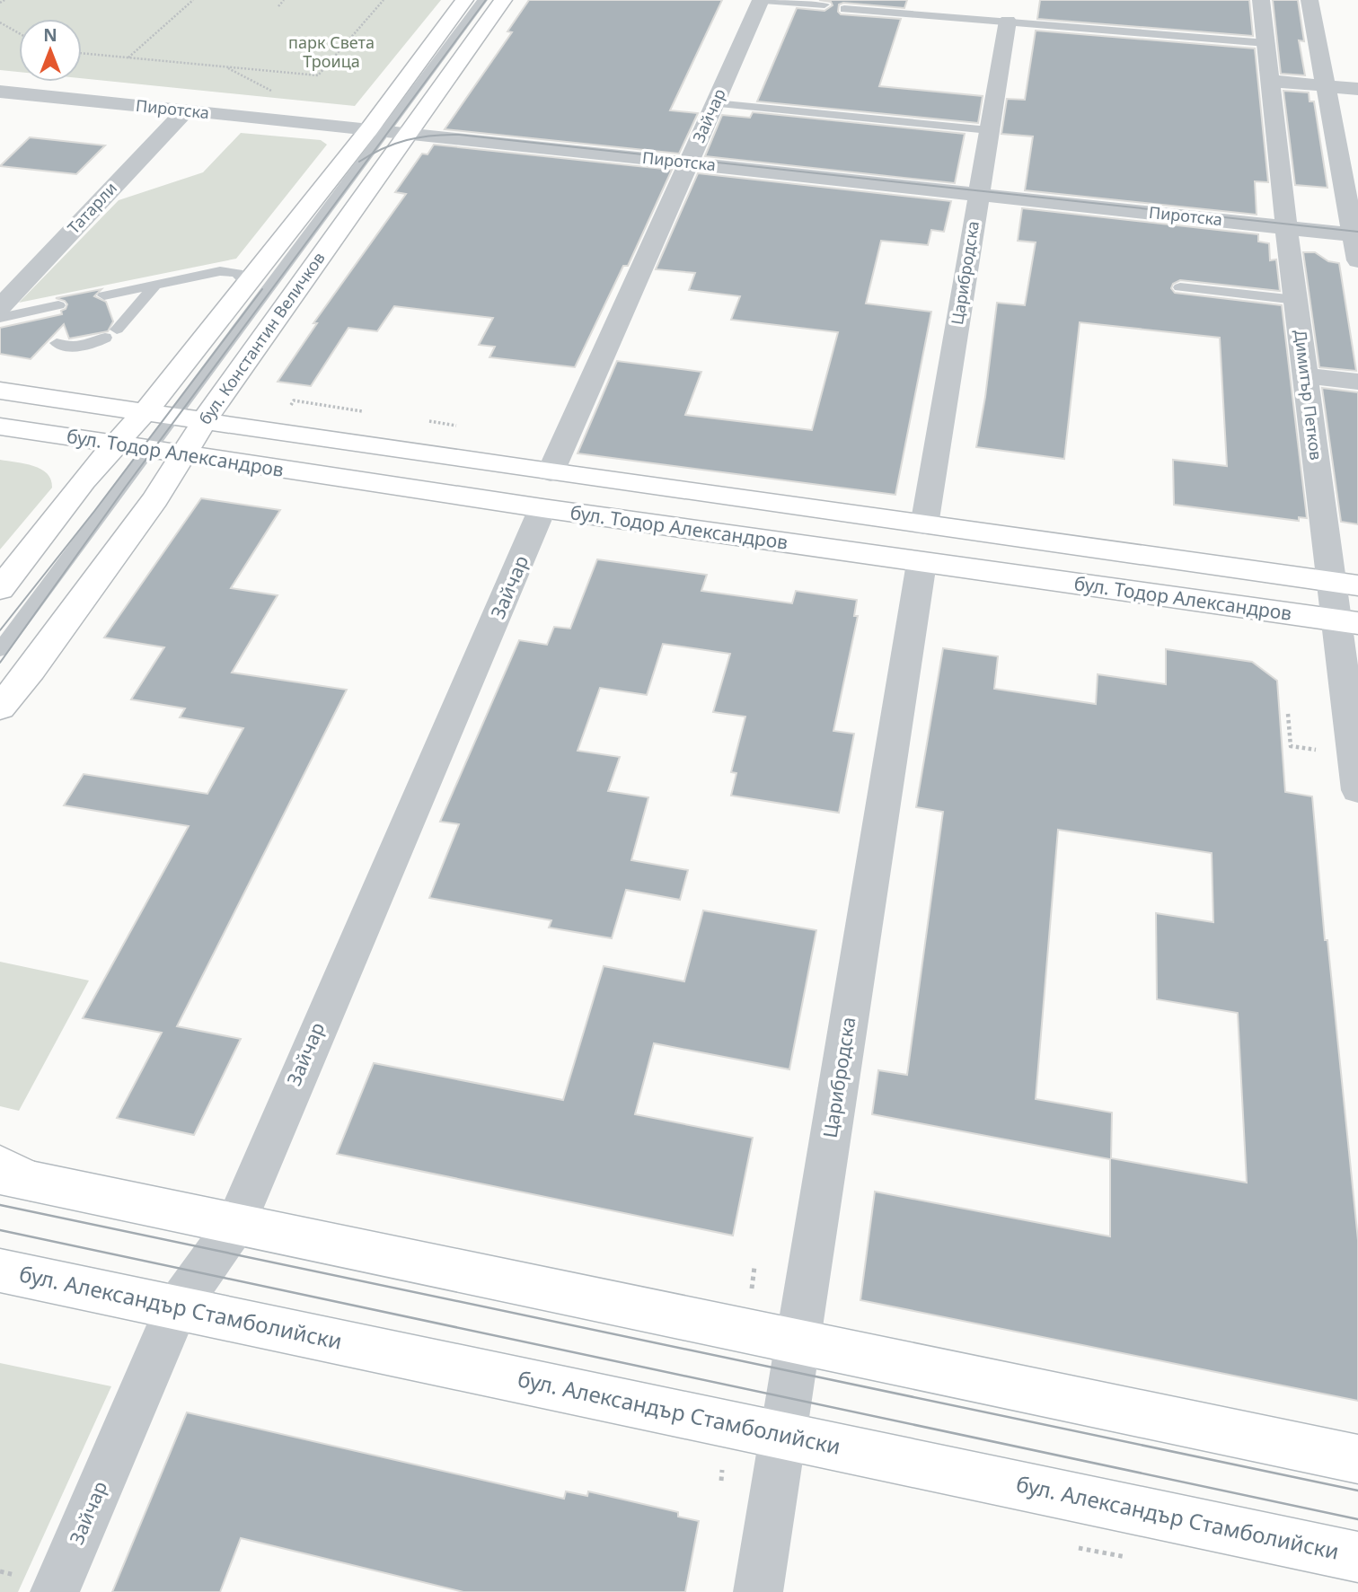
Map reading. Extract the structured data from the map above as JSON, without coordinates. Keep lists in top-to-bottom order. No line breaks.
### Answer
{"streets":{"main road":["бул. Константин Величков","бул. Тодор Александров","бул. Александър Стамболийски"],"street":["Пиротска","Зайчар","Татарли","Царибродска","Димитър Петков"]},"crossings":[["Пиротска","Зайчар"],["Пиротска","Татарли"],["Пиротска","Царибродска"],["Пиротска","бул. Константин Величков"],["Пиротска","Димитър Петков"],["Зайчар","бул. Тодор Александров"],["Зайчар","бул. Александър Стамболийски"],["Царибродска","бул. Тодор Александров"],["Царибродска","бул. Александър Стамболийски"],["бул. Константин Величков","бул. Тодор Александров"],["Димитър Петков","бул. Тодор Александров"]],"parks":["парк Света Троица"],"north":"top"}
